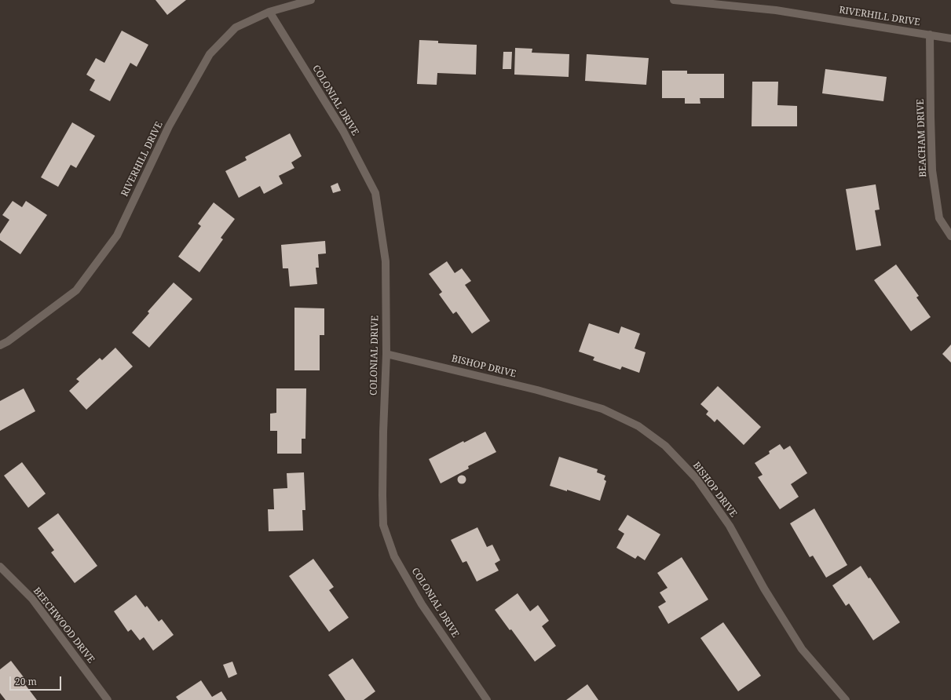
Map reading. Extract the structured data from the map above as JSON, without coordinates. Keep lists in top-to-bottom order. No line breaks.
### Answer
{"streets":{"street":["RIVERHILL DRIVE","COLONIAL DRIVE","BEACHAM DRIVE","BISHOP DRIVE","BEECHWOOD DRIVE"]},"crossings":[["RIVERHILL DRIVE","COLONIAL DRIVE"],["RIVERHILL DRIVE","BEACHAM DRIVE"],["COLONIAL DRIVE","BISHOP DRIVE"]],"scale_bar":"20 m"}
